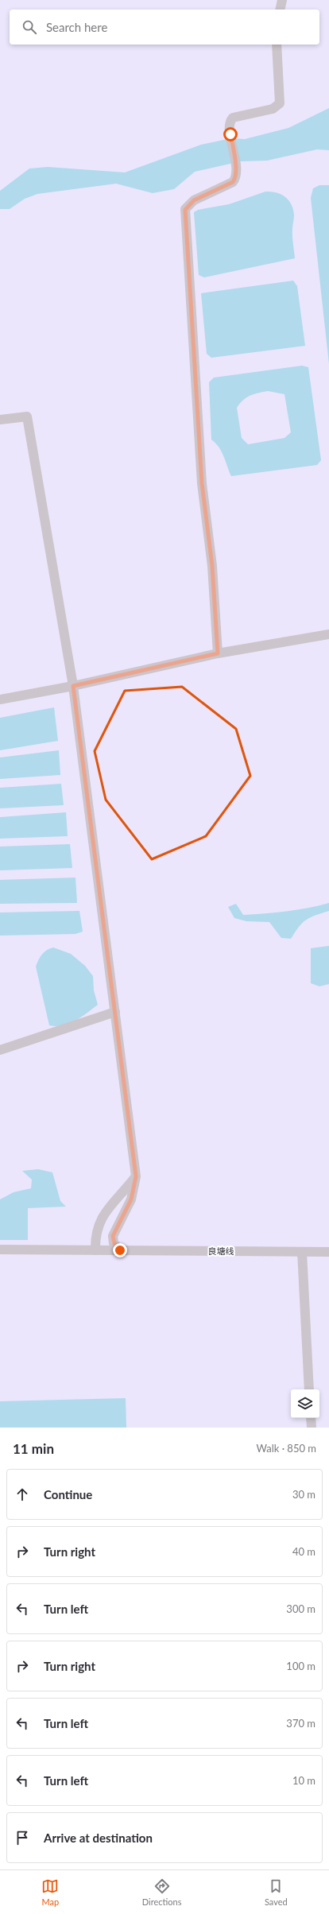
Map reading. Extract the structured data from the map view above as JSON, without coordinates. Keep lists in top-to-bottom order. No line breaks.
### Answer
{"streets":{"street":["良塘线"]},"page":{"search":"Search here","heading":["11 min","Walk · 850 m"],"list":[["Continue","30 m"],["Turn right","40 m"],["Turn left","300 m"],["Turn right","100 m"],["Turn left","370 m"],["Turn left","10 m"],"Arrive at destination"],"nav":["Map","Directions","Saved"]}}
